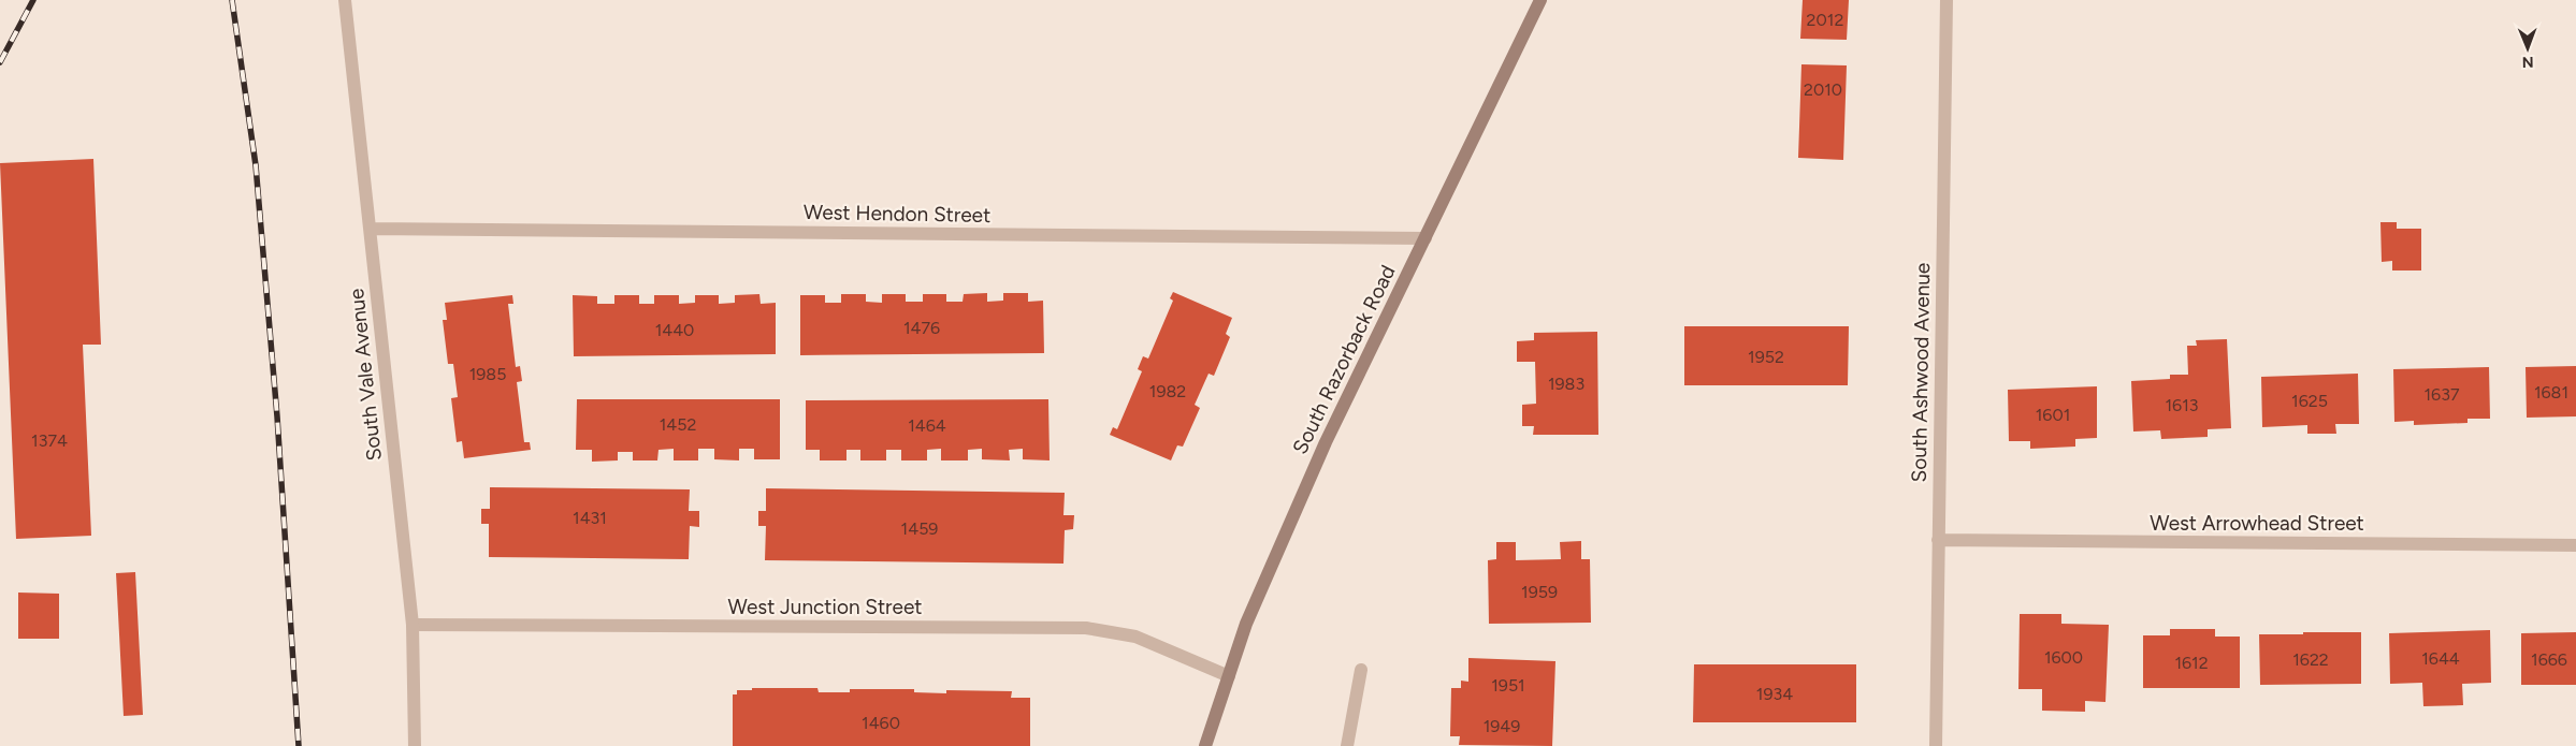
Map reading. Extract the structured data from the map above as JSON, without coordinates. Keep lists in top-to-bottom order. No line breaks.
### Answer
{"streets":{"main road":["South Razorback Road"],"street":["West Hendon Street","South Ashwood Avenue","South Vale Avenue","West Arrowhead Street","West Junction Street"]},"crossings":[["West Hendon Street","South Razorback Road"],["West Hendon Street","South Vale Avenue"],["South Razorback Road","West Junction Street"],["South Ashwood Avenue","West Arrowhead Street"],["South Vale Avenue","West Junction Street"]],"house_numbers":["2012","2010","1476","1440","1952","1985","1983","1982","1681","1637","1625","1613","1601","1452","1464","1374","1431","1459","1959","1600","1644","1622","1666","1612","1951","1934","1460","1949"],"north":"bottom"}
